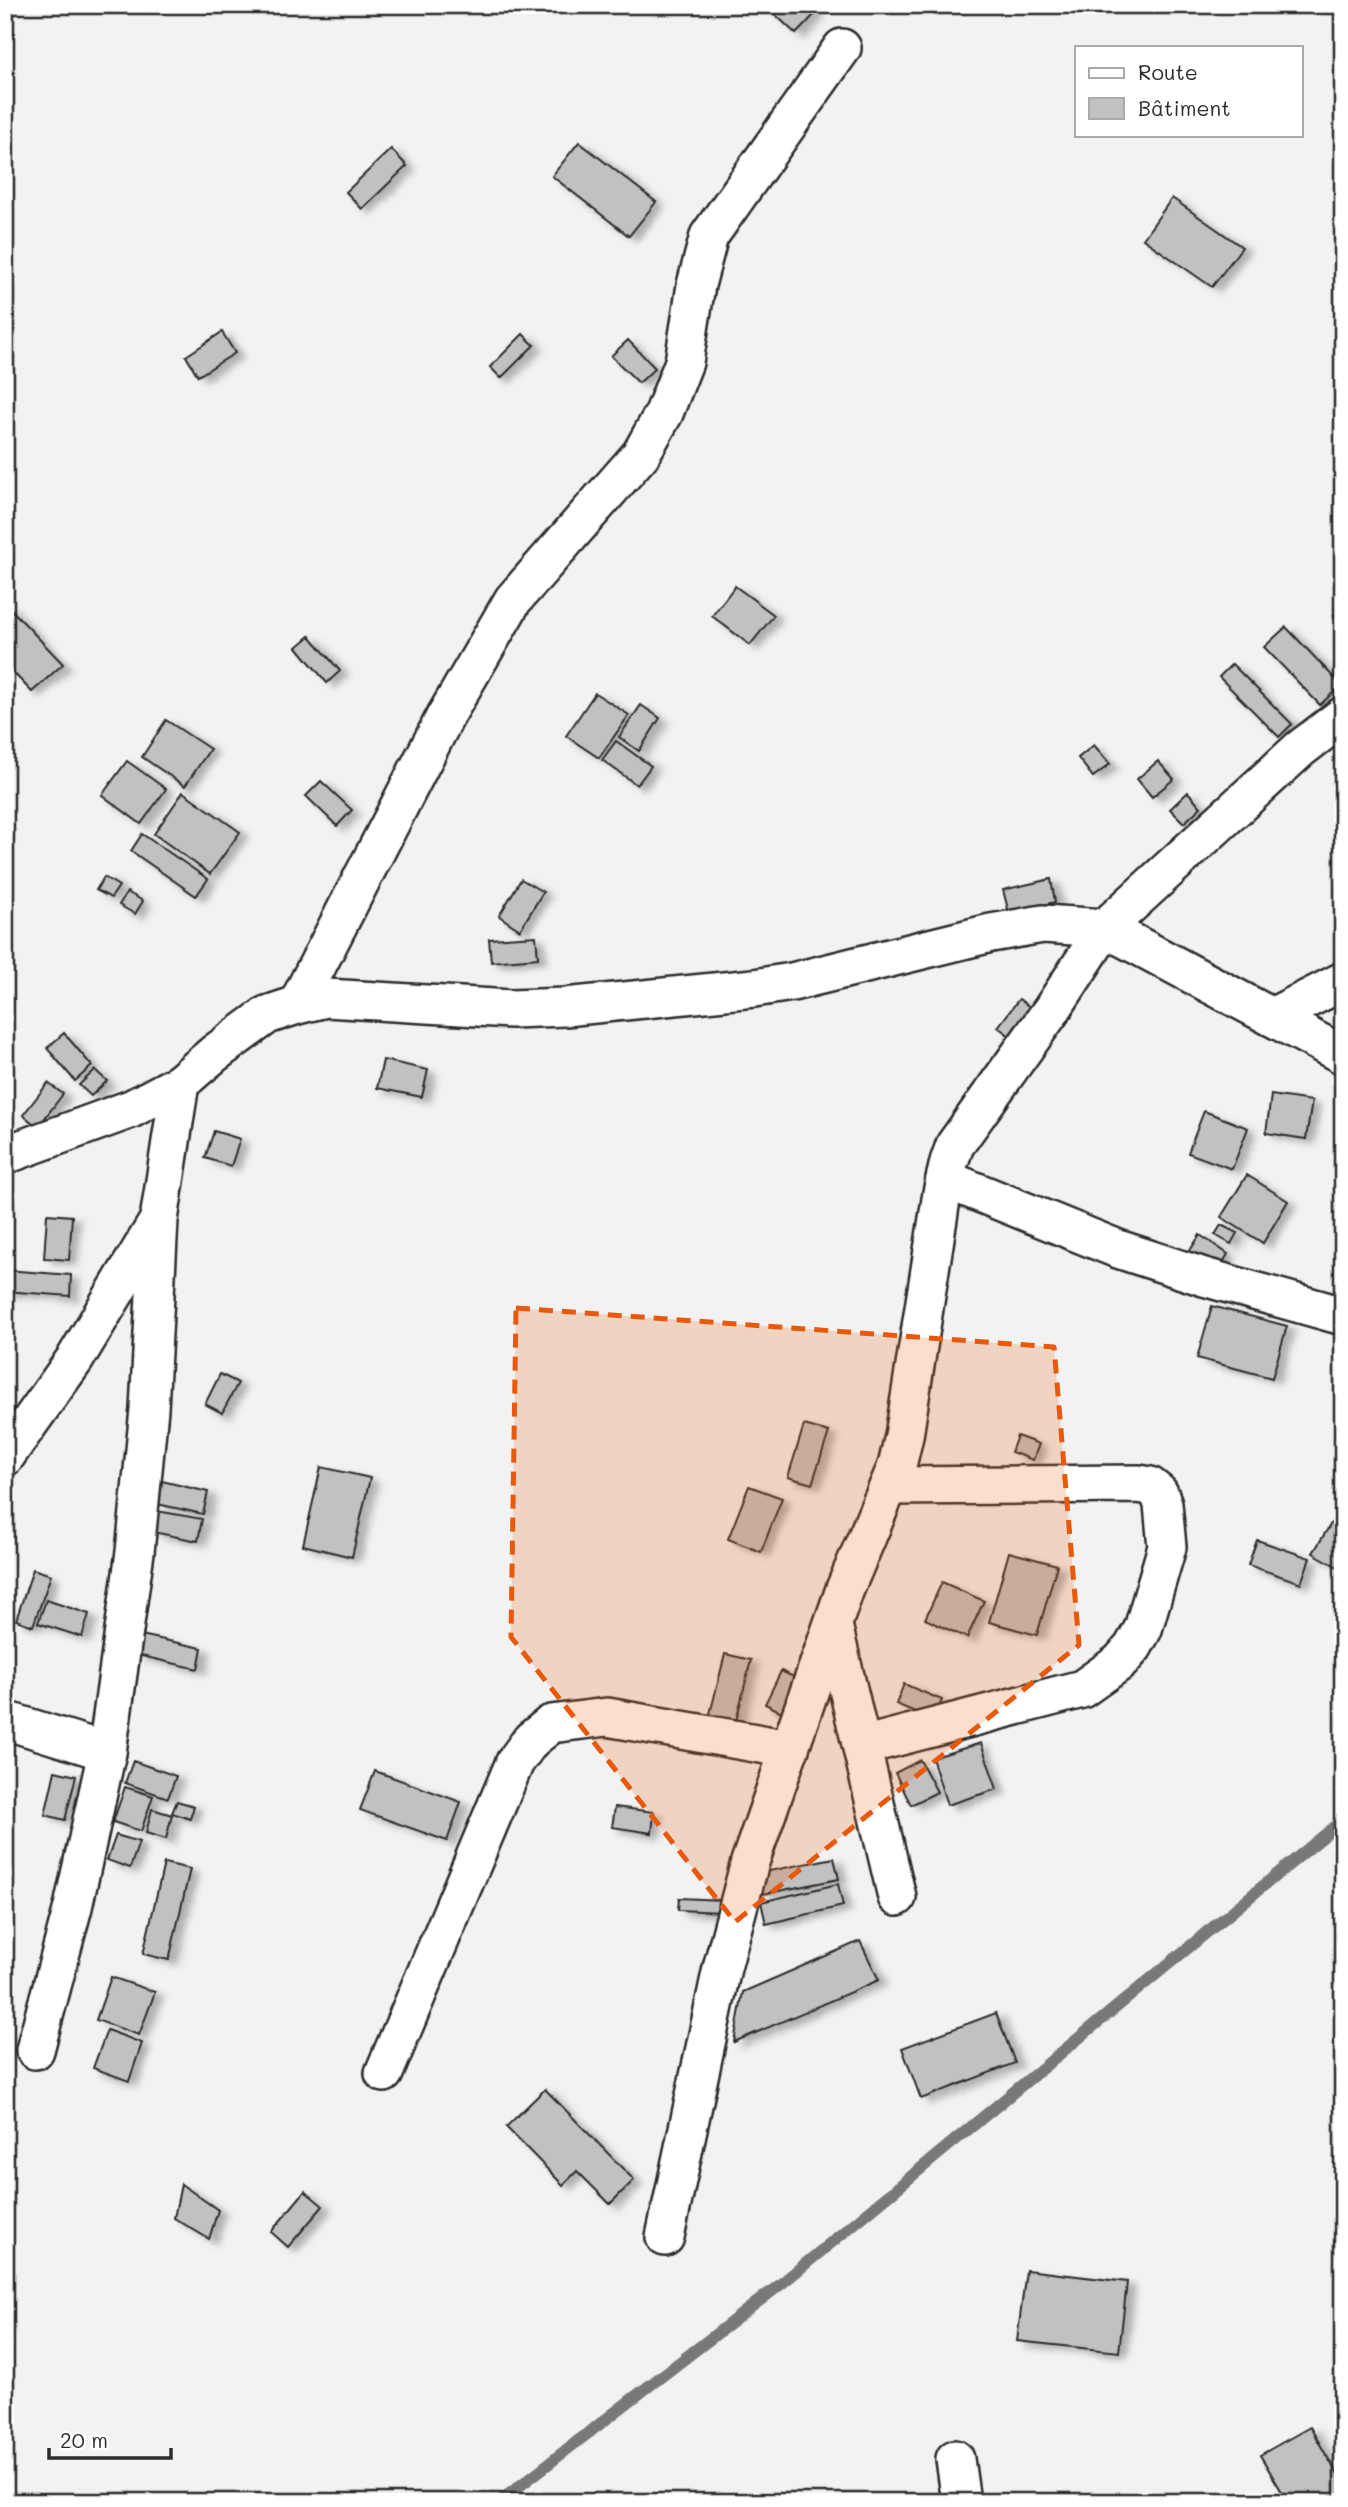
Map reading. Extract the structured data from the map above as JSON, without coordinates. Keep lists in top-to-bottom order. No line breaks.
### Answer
{"legend":["Route","Bâtiment"],"scale_bar":"20 m"}
